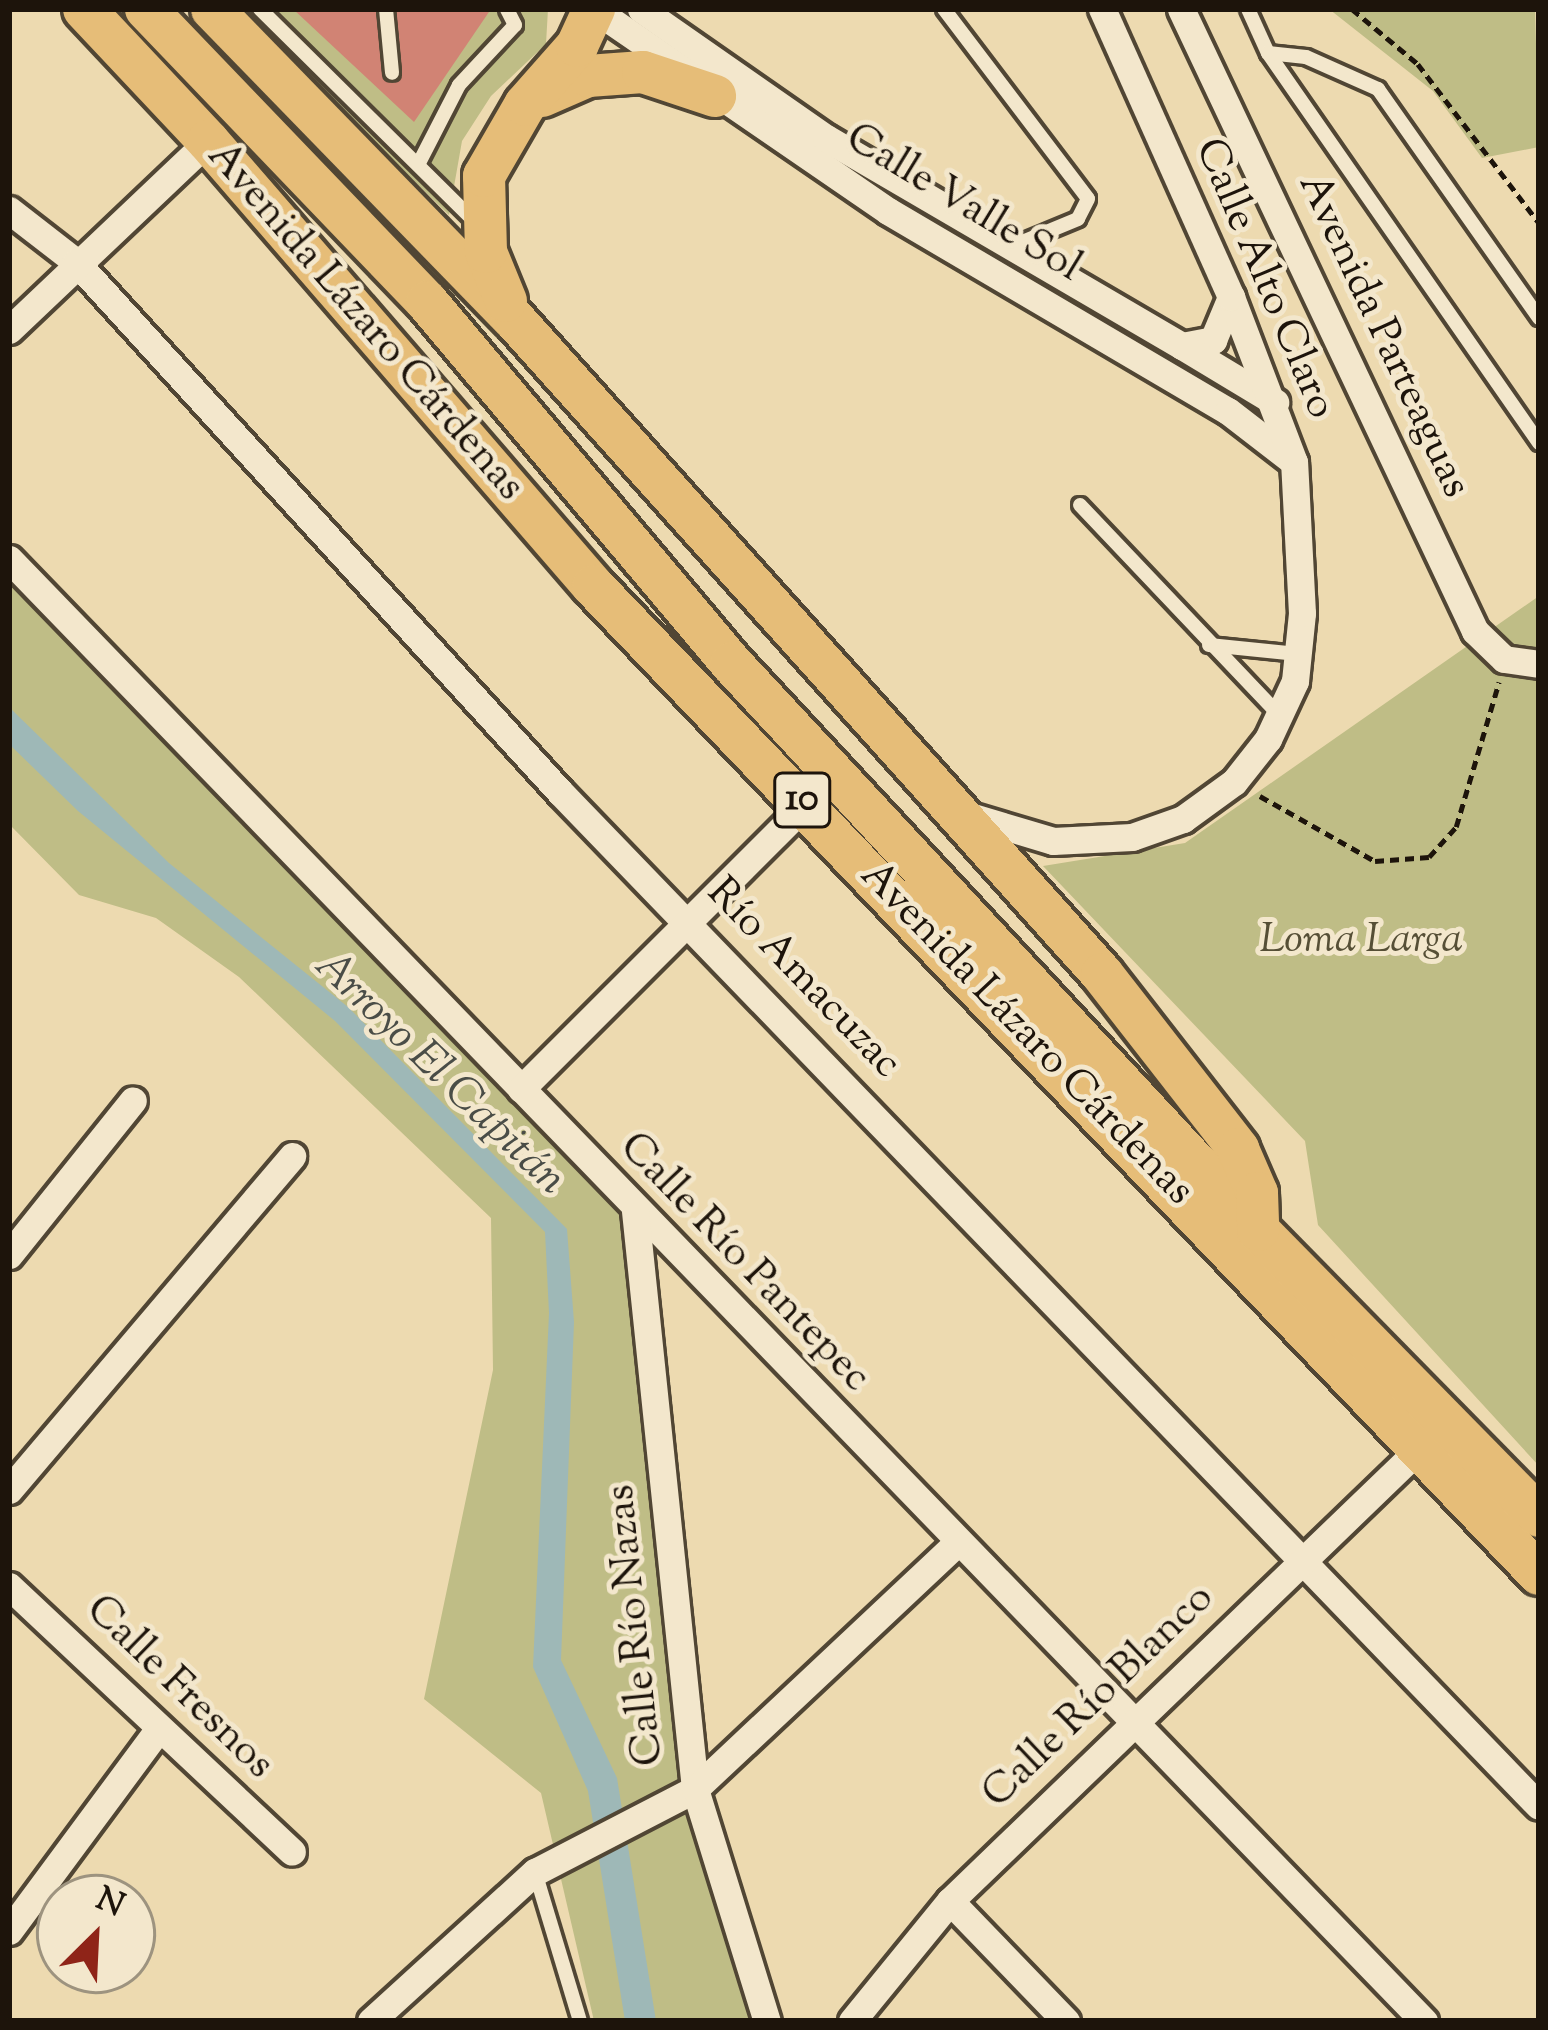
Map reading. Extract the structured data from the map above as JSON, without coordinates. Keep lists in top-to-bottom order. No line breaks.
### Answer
{"streets":{"highway":["Avenida Lázaro Cárdenas","10"],"street":["Calle Valle Sol","Calle Alto Claro","Avenida Parteaguas","Río Amacuzac","Calle Río Pantepec","Calle Río Nazas","Calle Fresnos","Calle Río Blanco"]},"crossings":[["Calle Valle Sol","Calle Alto Claro"],["Avenida Lázaro Cárdenas","Calle Río Blanco"],["Río Amacuzac","Calle Río Blanco"],["Calle Río Pantepec","Calle Río Nazas"],["Calle Río Pantepec","Calle Río Blanco"]],"water":["Arroyo El Capitán"],"parks":["Loma Larga"],"north":"top right"}
